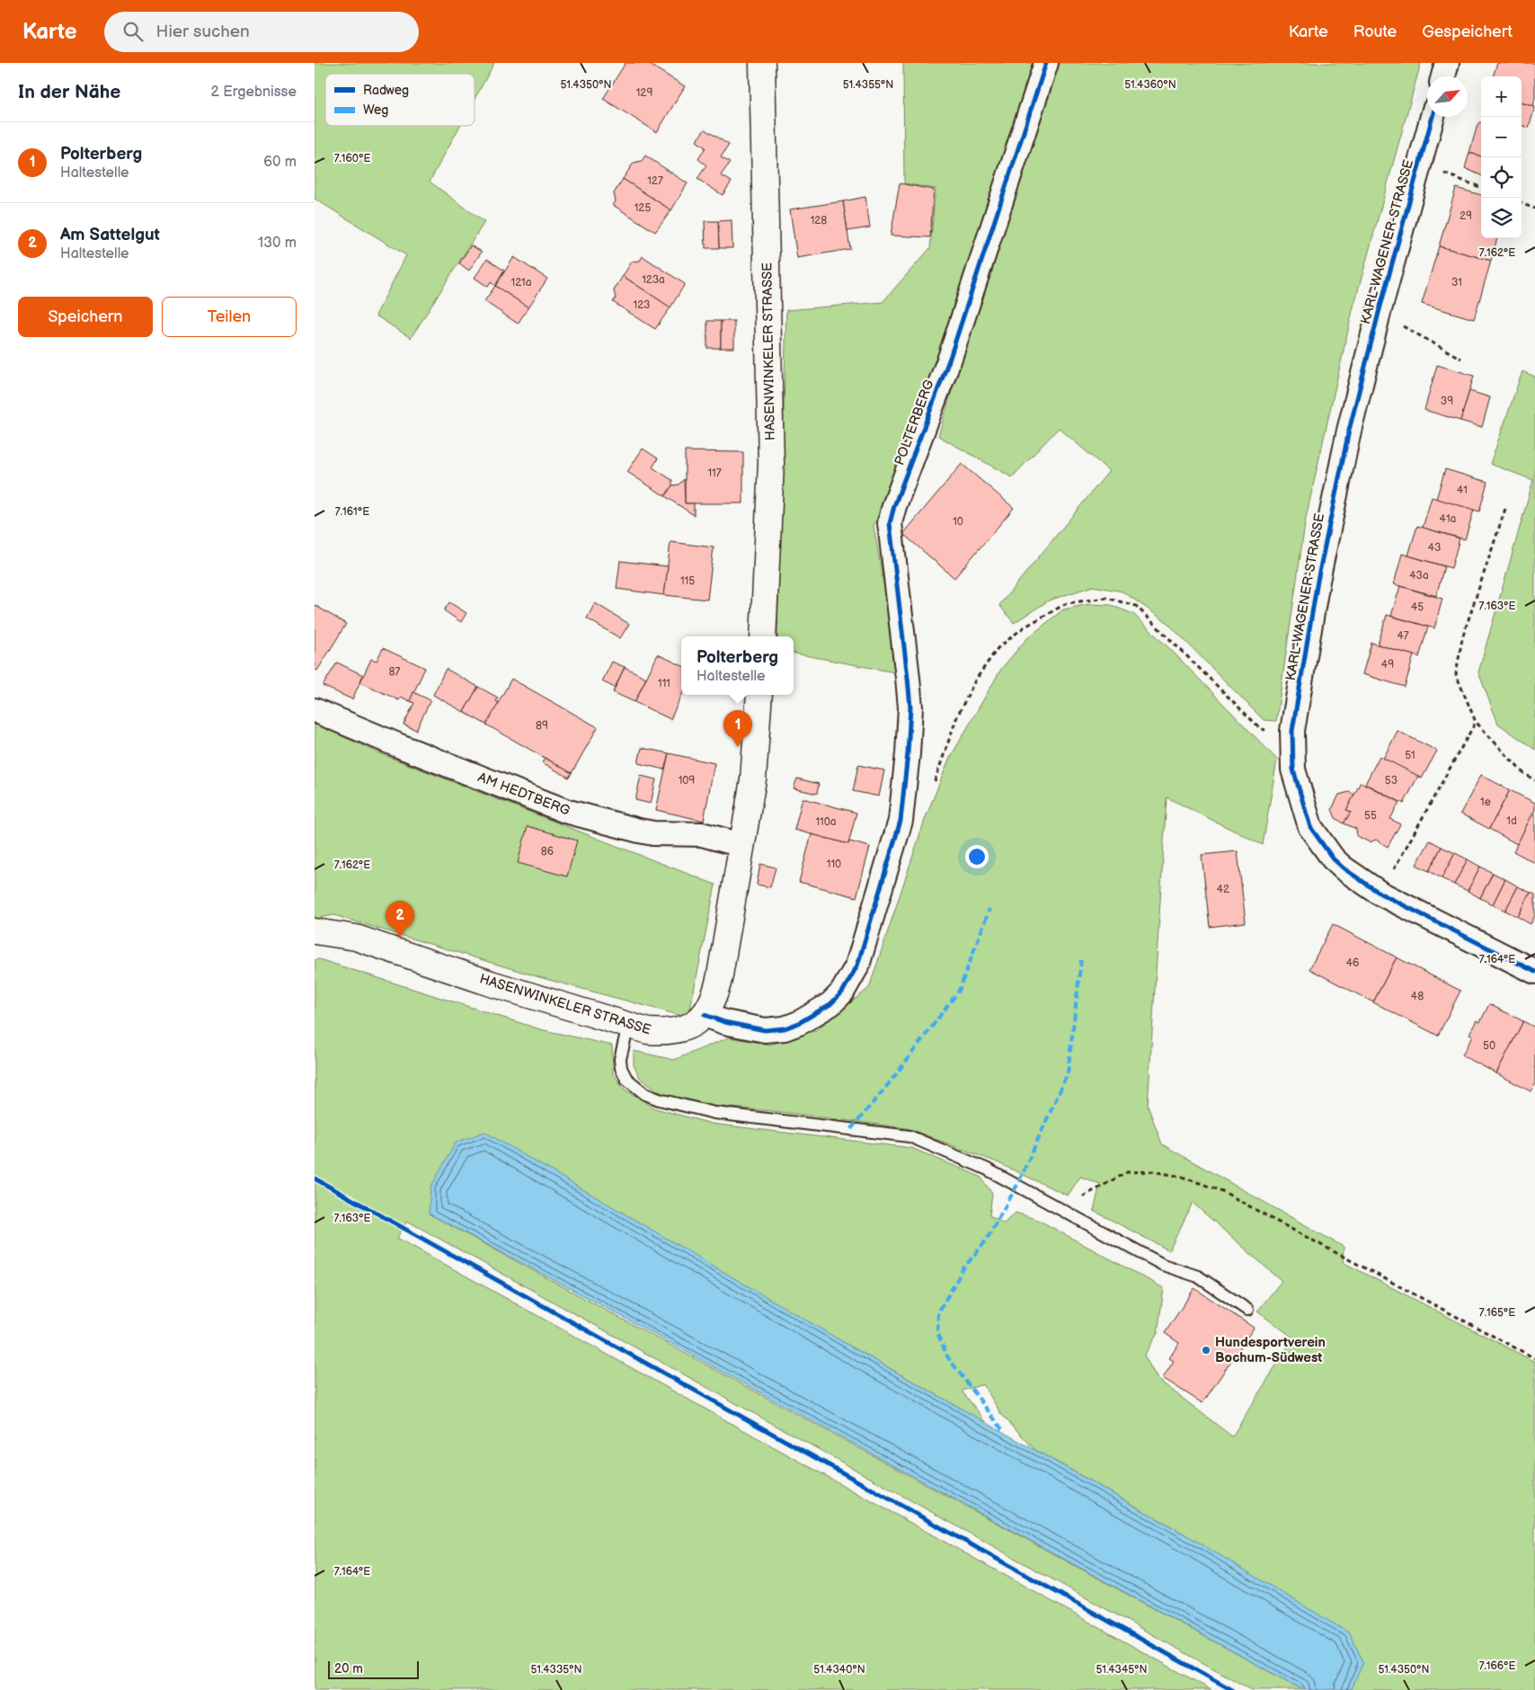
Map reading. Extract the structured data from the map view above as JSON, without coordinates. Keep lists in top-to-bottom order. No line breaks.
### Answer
{"streets":{"street":["KARL-WAGENER-STRASSE","HASENWINKELER STRASSE","POLTERBERG","AM HEDTBERG"]},"crossings":[["HASENWINKELER STRASSE","POLTERBERG"]],"places":["Hundesportverein Bochum-Südwest"],"house_numbers":["129","127","125","29","128","123a","121a","31","123","39","117","41","41a","10","43","43a","115","45","47","49","87","111","89","51","109","53","1e","55","1d","110a","86","110","42","46","48","50"],"legend":["Radweg","Weg"],"scale_bar":"20 m","north":"top right","page":{"header":"Karte","search":"Hier suchen","nav":["Karte","Route","Gespeichert"],"heading":["In der Nähe","2 Ergebnisse"],"map_buttons":["+","−"],"list":[{"mark":"1","name":"Polterberg","note":"Haltestelle","value":"60 m"},{"mark":"2","name":"Am Sattelgut","note":"Haltestelle","value":"130 m"}],"buttons":["Speichern","Teilen"],"popup":["Polterberg","Haltestelle"],"pins":["1","2"],"scale":"20 m"},"coordinates":["51.4350°N","51.4355°N","51.4360°N","7.160°E","7.162°E","7.161°E","7.163°E","7.164°E","7.165°E","7.166°E","51.4335°N","51.4340°N","51.4345°N"]}
